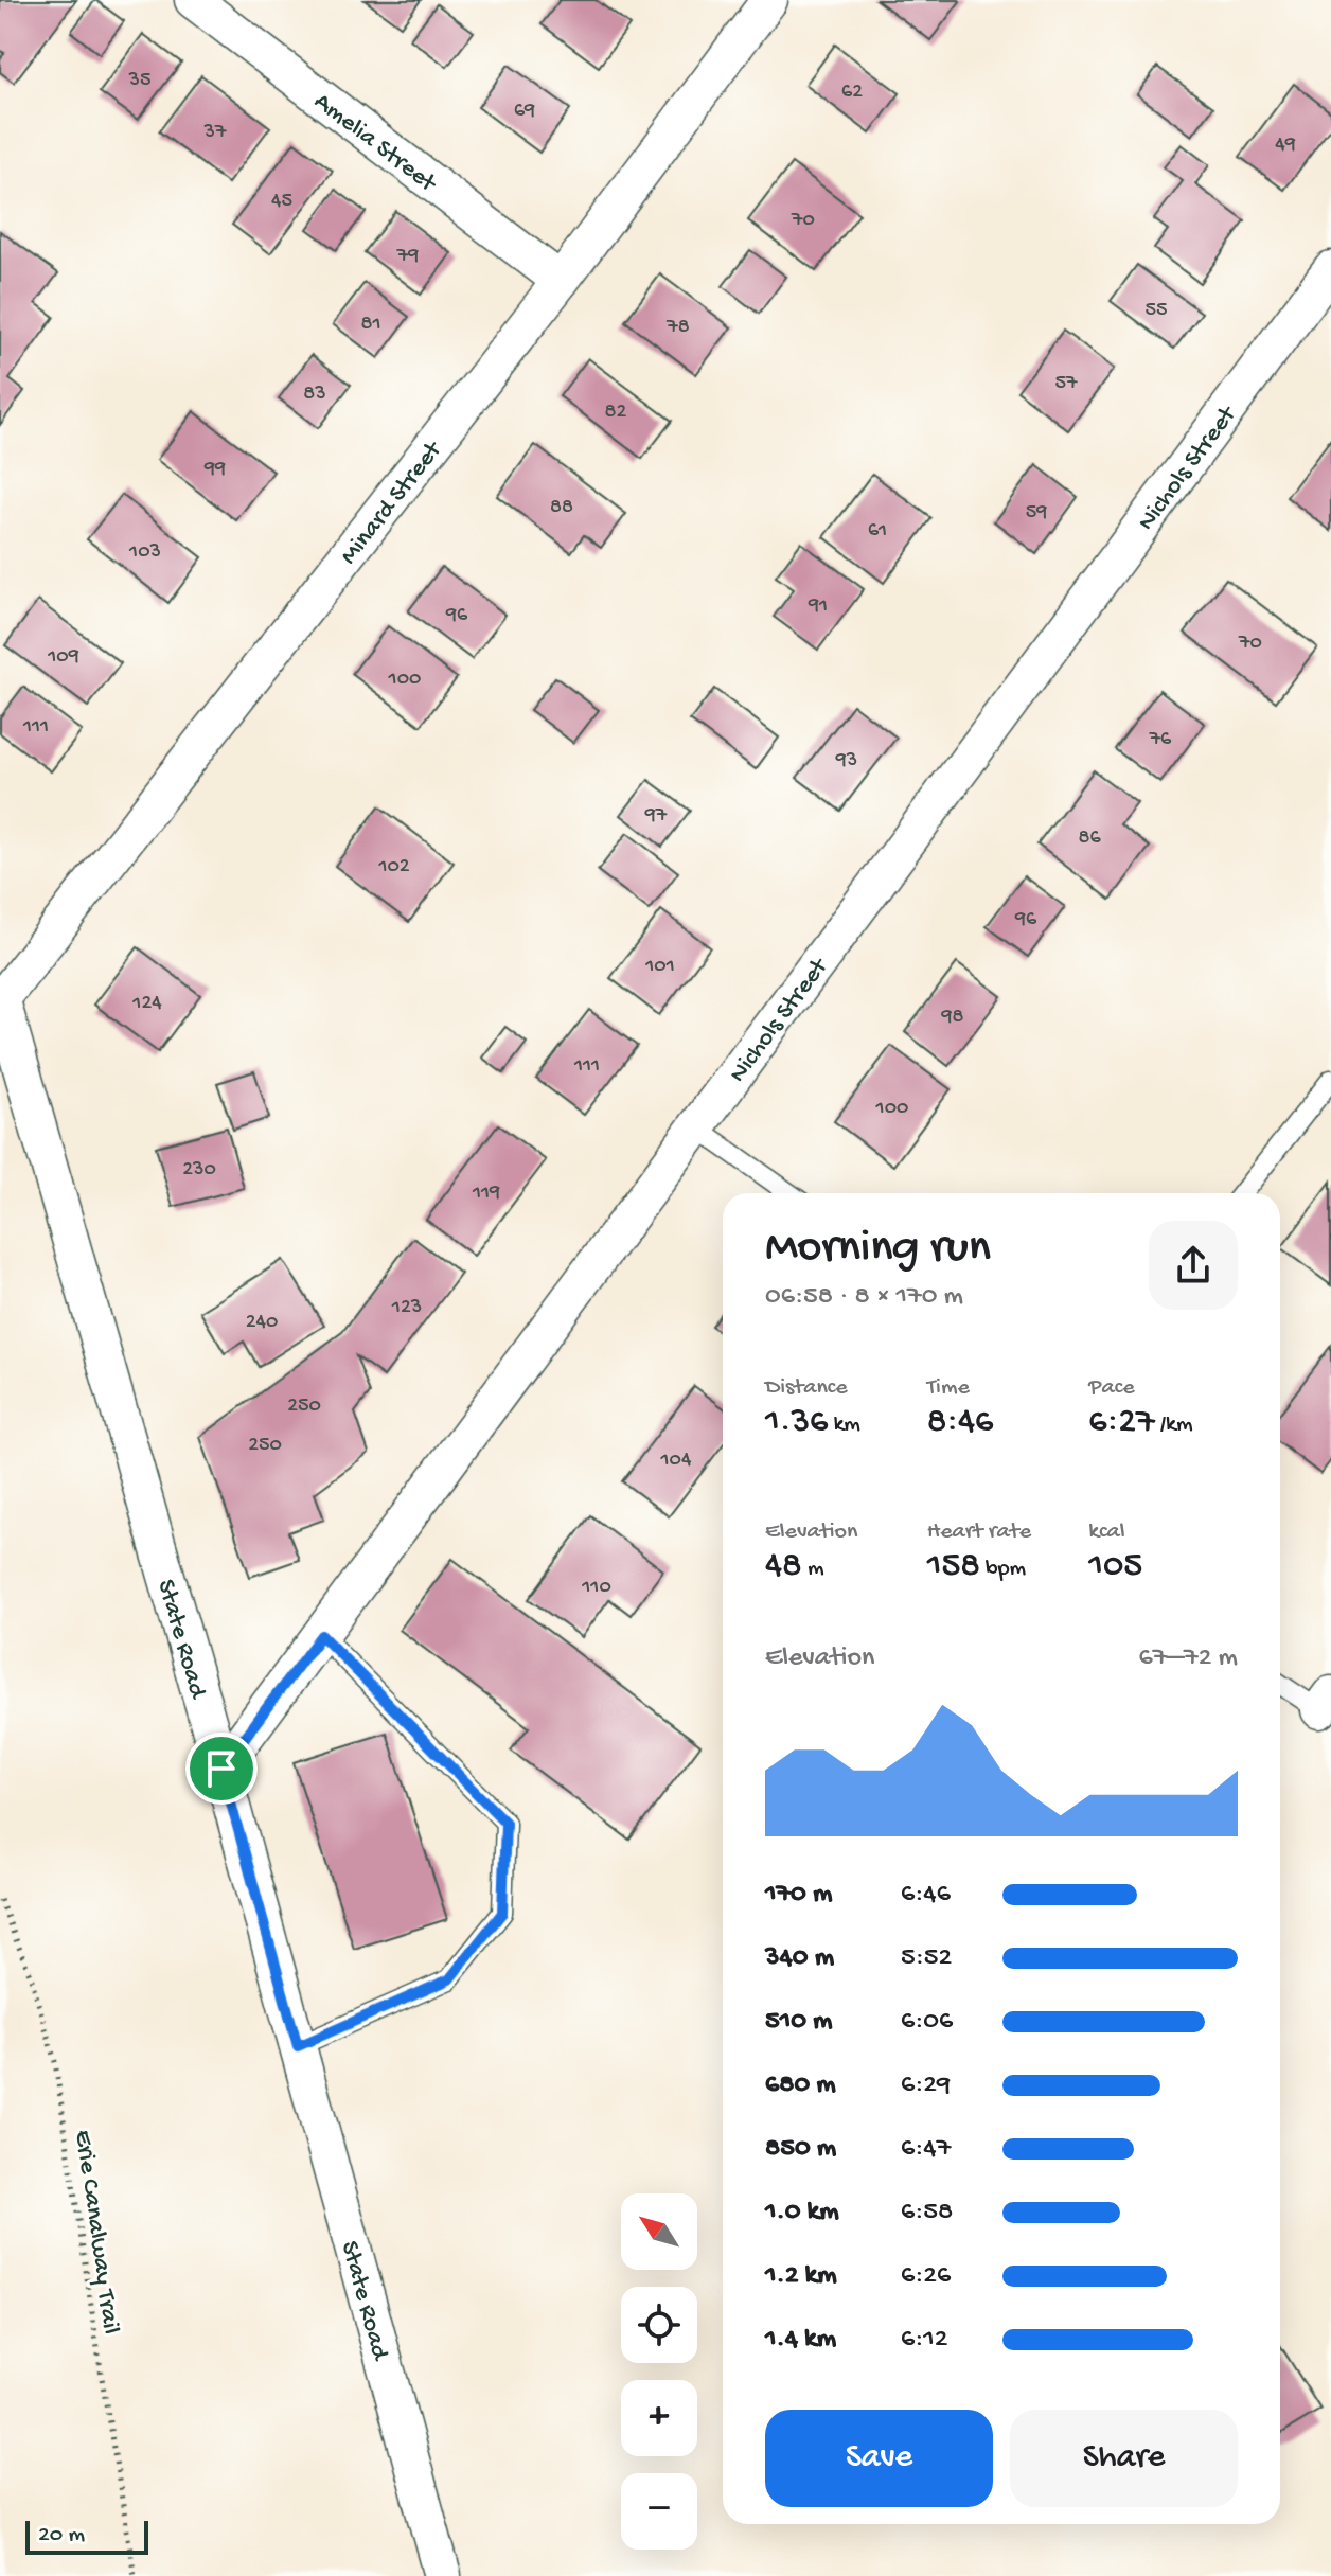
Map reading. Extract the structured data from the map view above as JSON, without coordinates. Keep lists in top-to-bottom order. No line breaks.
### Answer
{"streets":{"street":["Amelia Street","Nichols Street","Minard Street","State Road"],"path":["Erie Canalway Trail"]},"crossings":[["Amelia Street","Minard Street"],["Nichols Street","State Road"],["Minard Street","State Road"]],"house_numbers":["35","62","69","37","49","45","70","79","55","81","78","57","83","82","99","88","59","61","103","91","96","70","109","100","111","76","93","97","86","102","96","101","124","98","111","100","230","119","123","240","250","250","104","110"],"scale_bar":"20 m","north":"top left","page":{"heading":["Morning run","06:58 · 8 × 170 m"],"stats":[["Distance","1.36 km"],["Time","8:46"],["Pace","6:27 /km"],["Elevation","48 m"],["Heart rate","158 bpm"],["kcal","105"]],"chart":["Elevation","67–72 m"],"list":[{"name":"170 m","note":"6:46"},{"name":"340 m","note":"5:52"},{"name":"510 m","note":"6:06"},{"name":"680 m","note":"6:29"},{"name":"850 m","note":"6:47"},{"name":"1.0 km","note":"6:58"},{"name":"1.2 km","note":"6:26"},{"name":"1.4 km","note":"6:12"}],"map_buttons":["+","−"],"buttons":["Save","Share"],"scale":"20 m"}}
